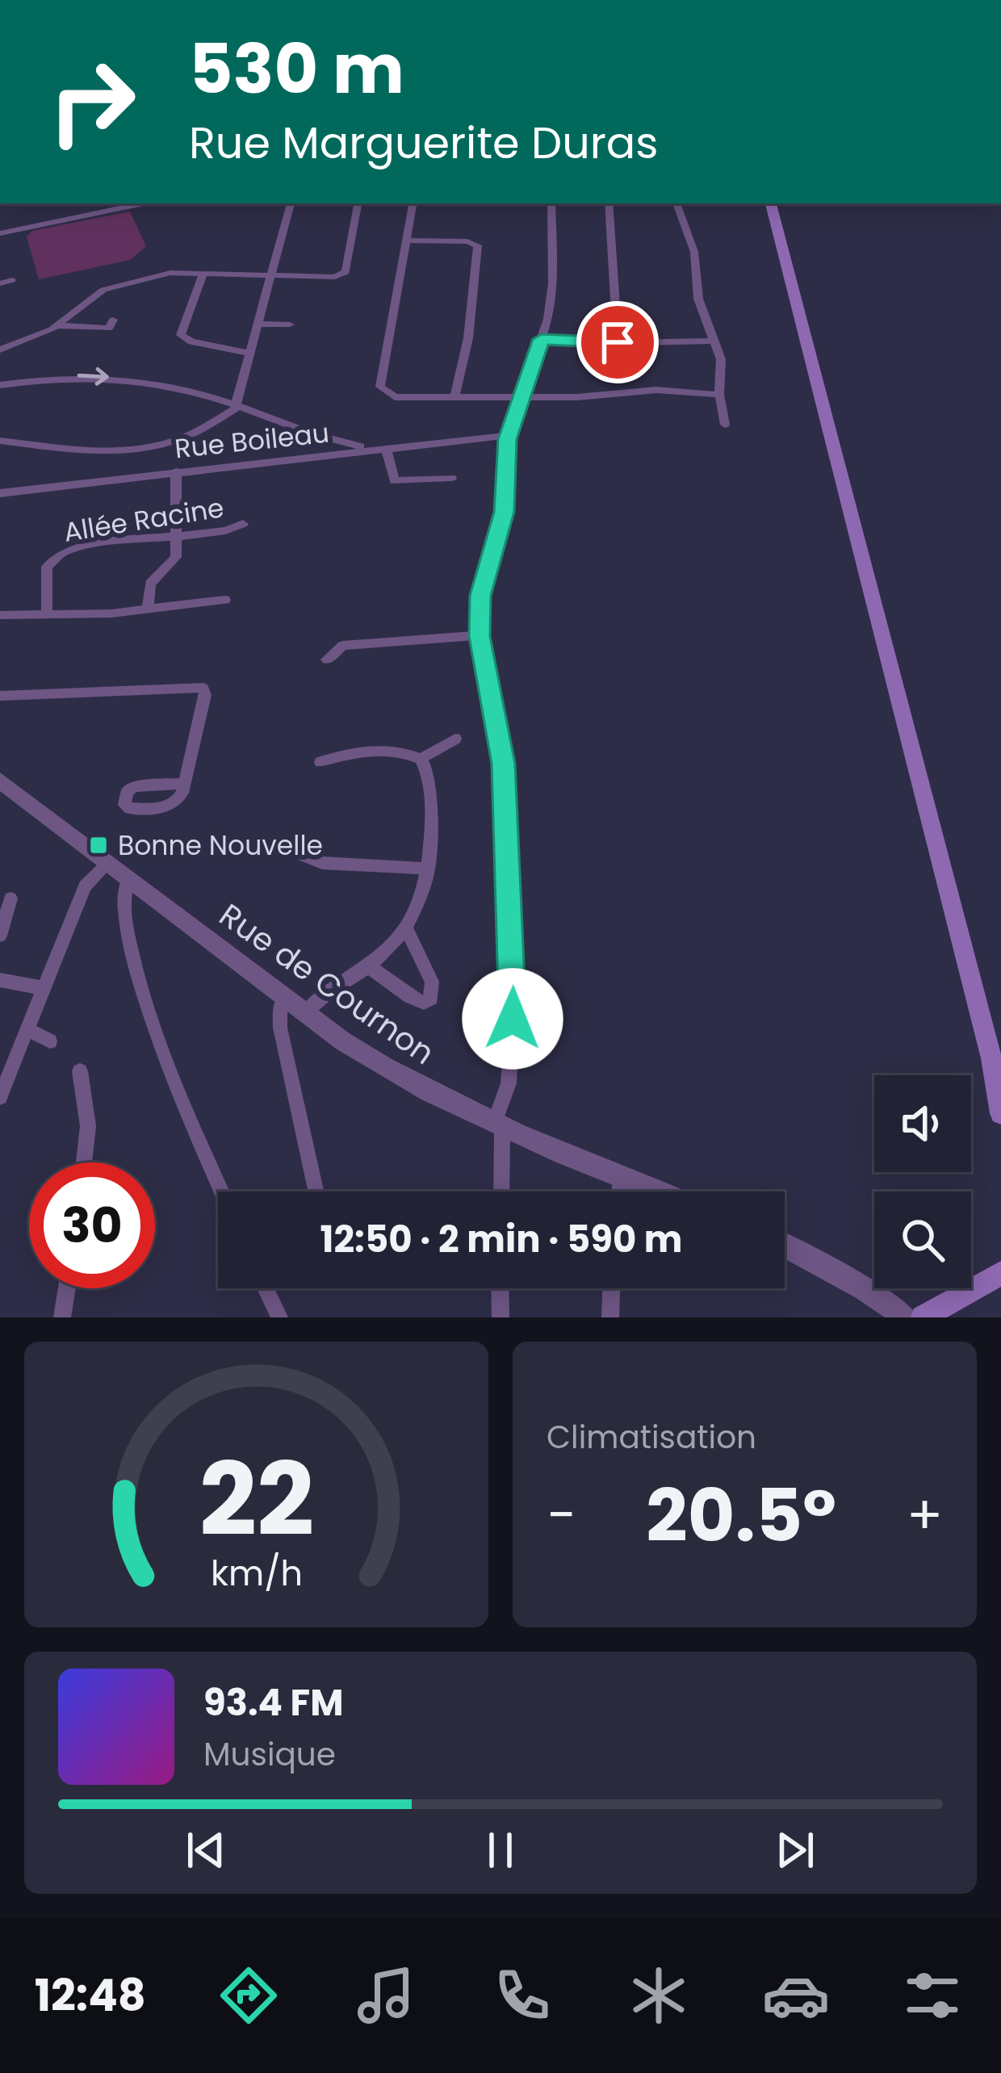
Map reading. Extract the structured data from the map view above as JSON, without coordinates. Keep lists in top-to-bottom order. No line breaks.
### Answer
{"streets":{"street":["Rue Boileau","Allée Racine","Rue de Cournon"]},"places":{"transit":["Bonne Nouvelle"]},"page":{"turn":["530 m","Rue Marguerite Duras"],"limit":"30","trip":"12:50 · 2 min · 590 m","tile":"Climatisation","heat":["−","20.5°","+"],"song":["93.4 FM","Musique"],"tabs":"12:48","gauge":["22","km/h"]}}
